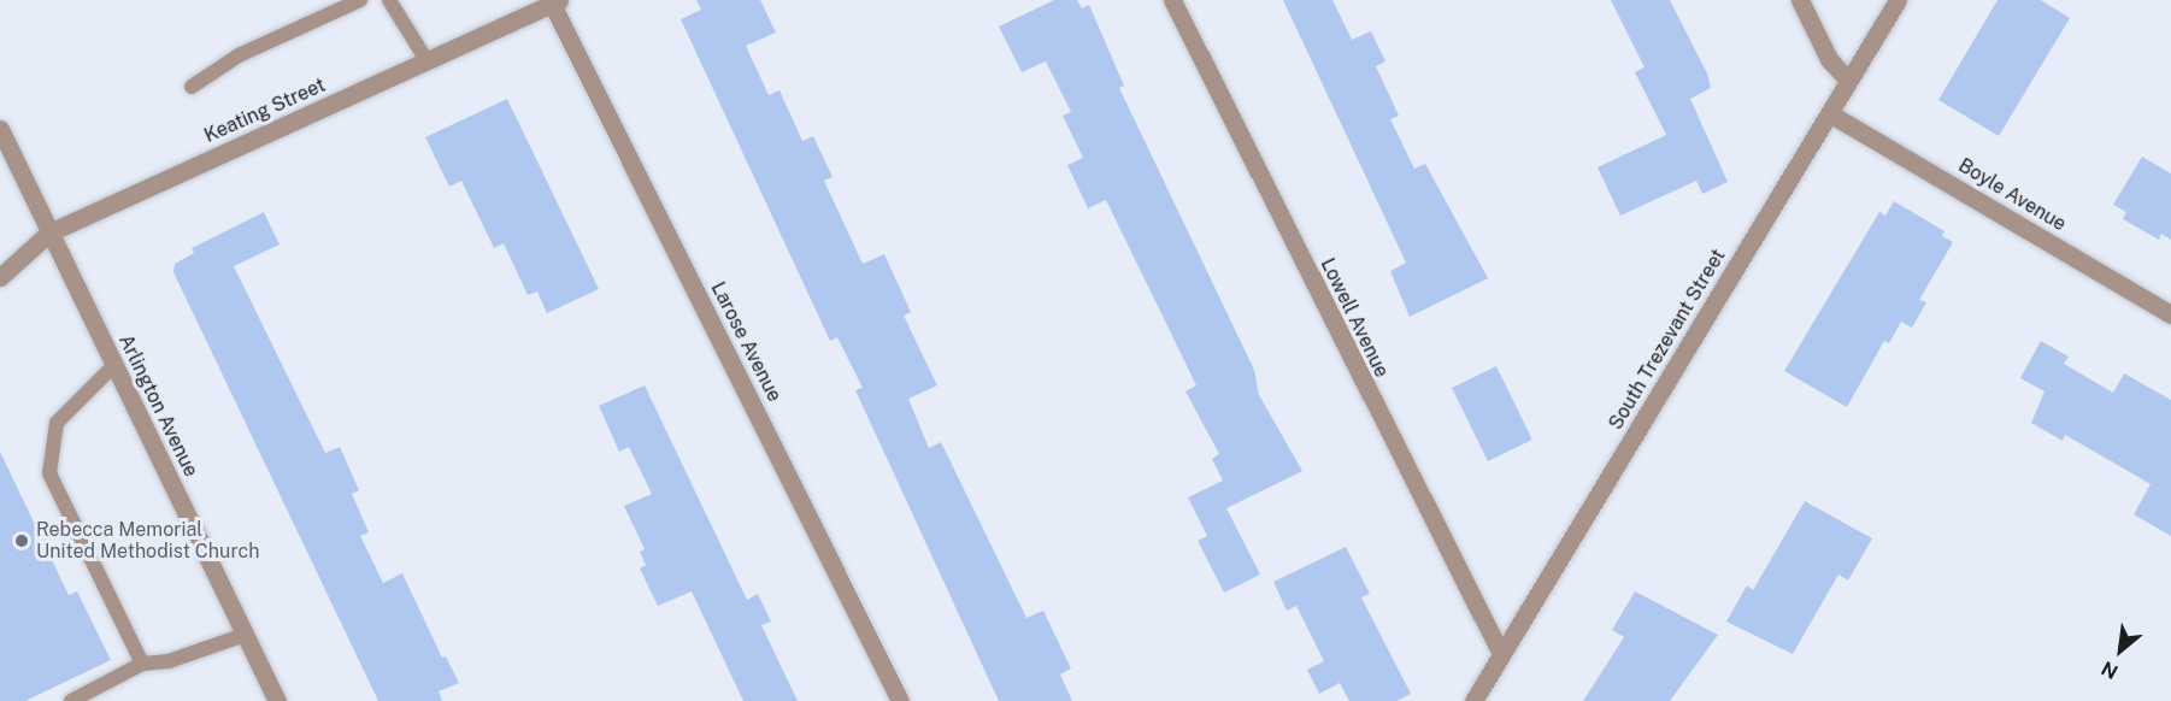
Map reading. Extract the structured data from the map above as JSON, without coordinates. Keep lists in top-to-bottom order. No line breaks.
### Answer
{"streets":{"street":["Keating Street","Boyle Avenue","Lowell Avenue","South Trezevant Street","Larose Avenue","Arlington Avenue"]},"crossings":[["Keating Street","Larose Avenue"],["Keating Street","Arlington Avenue"],["Boyle Avenue","South Trezevant Street"],["Lowell Avenue","South Trezevant Street"]],"places":["Rebecca Memorial United Methodist Church"],"north":"bottom left"}
